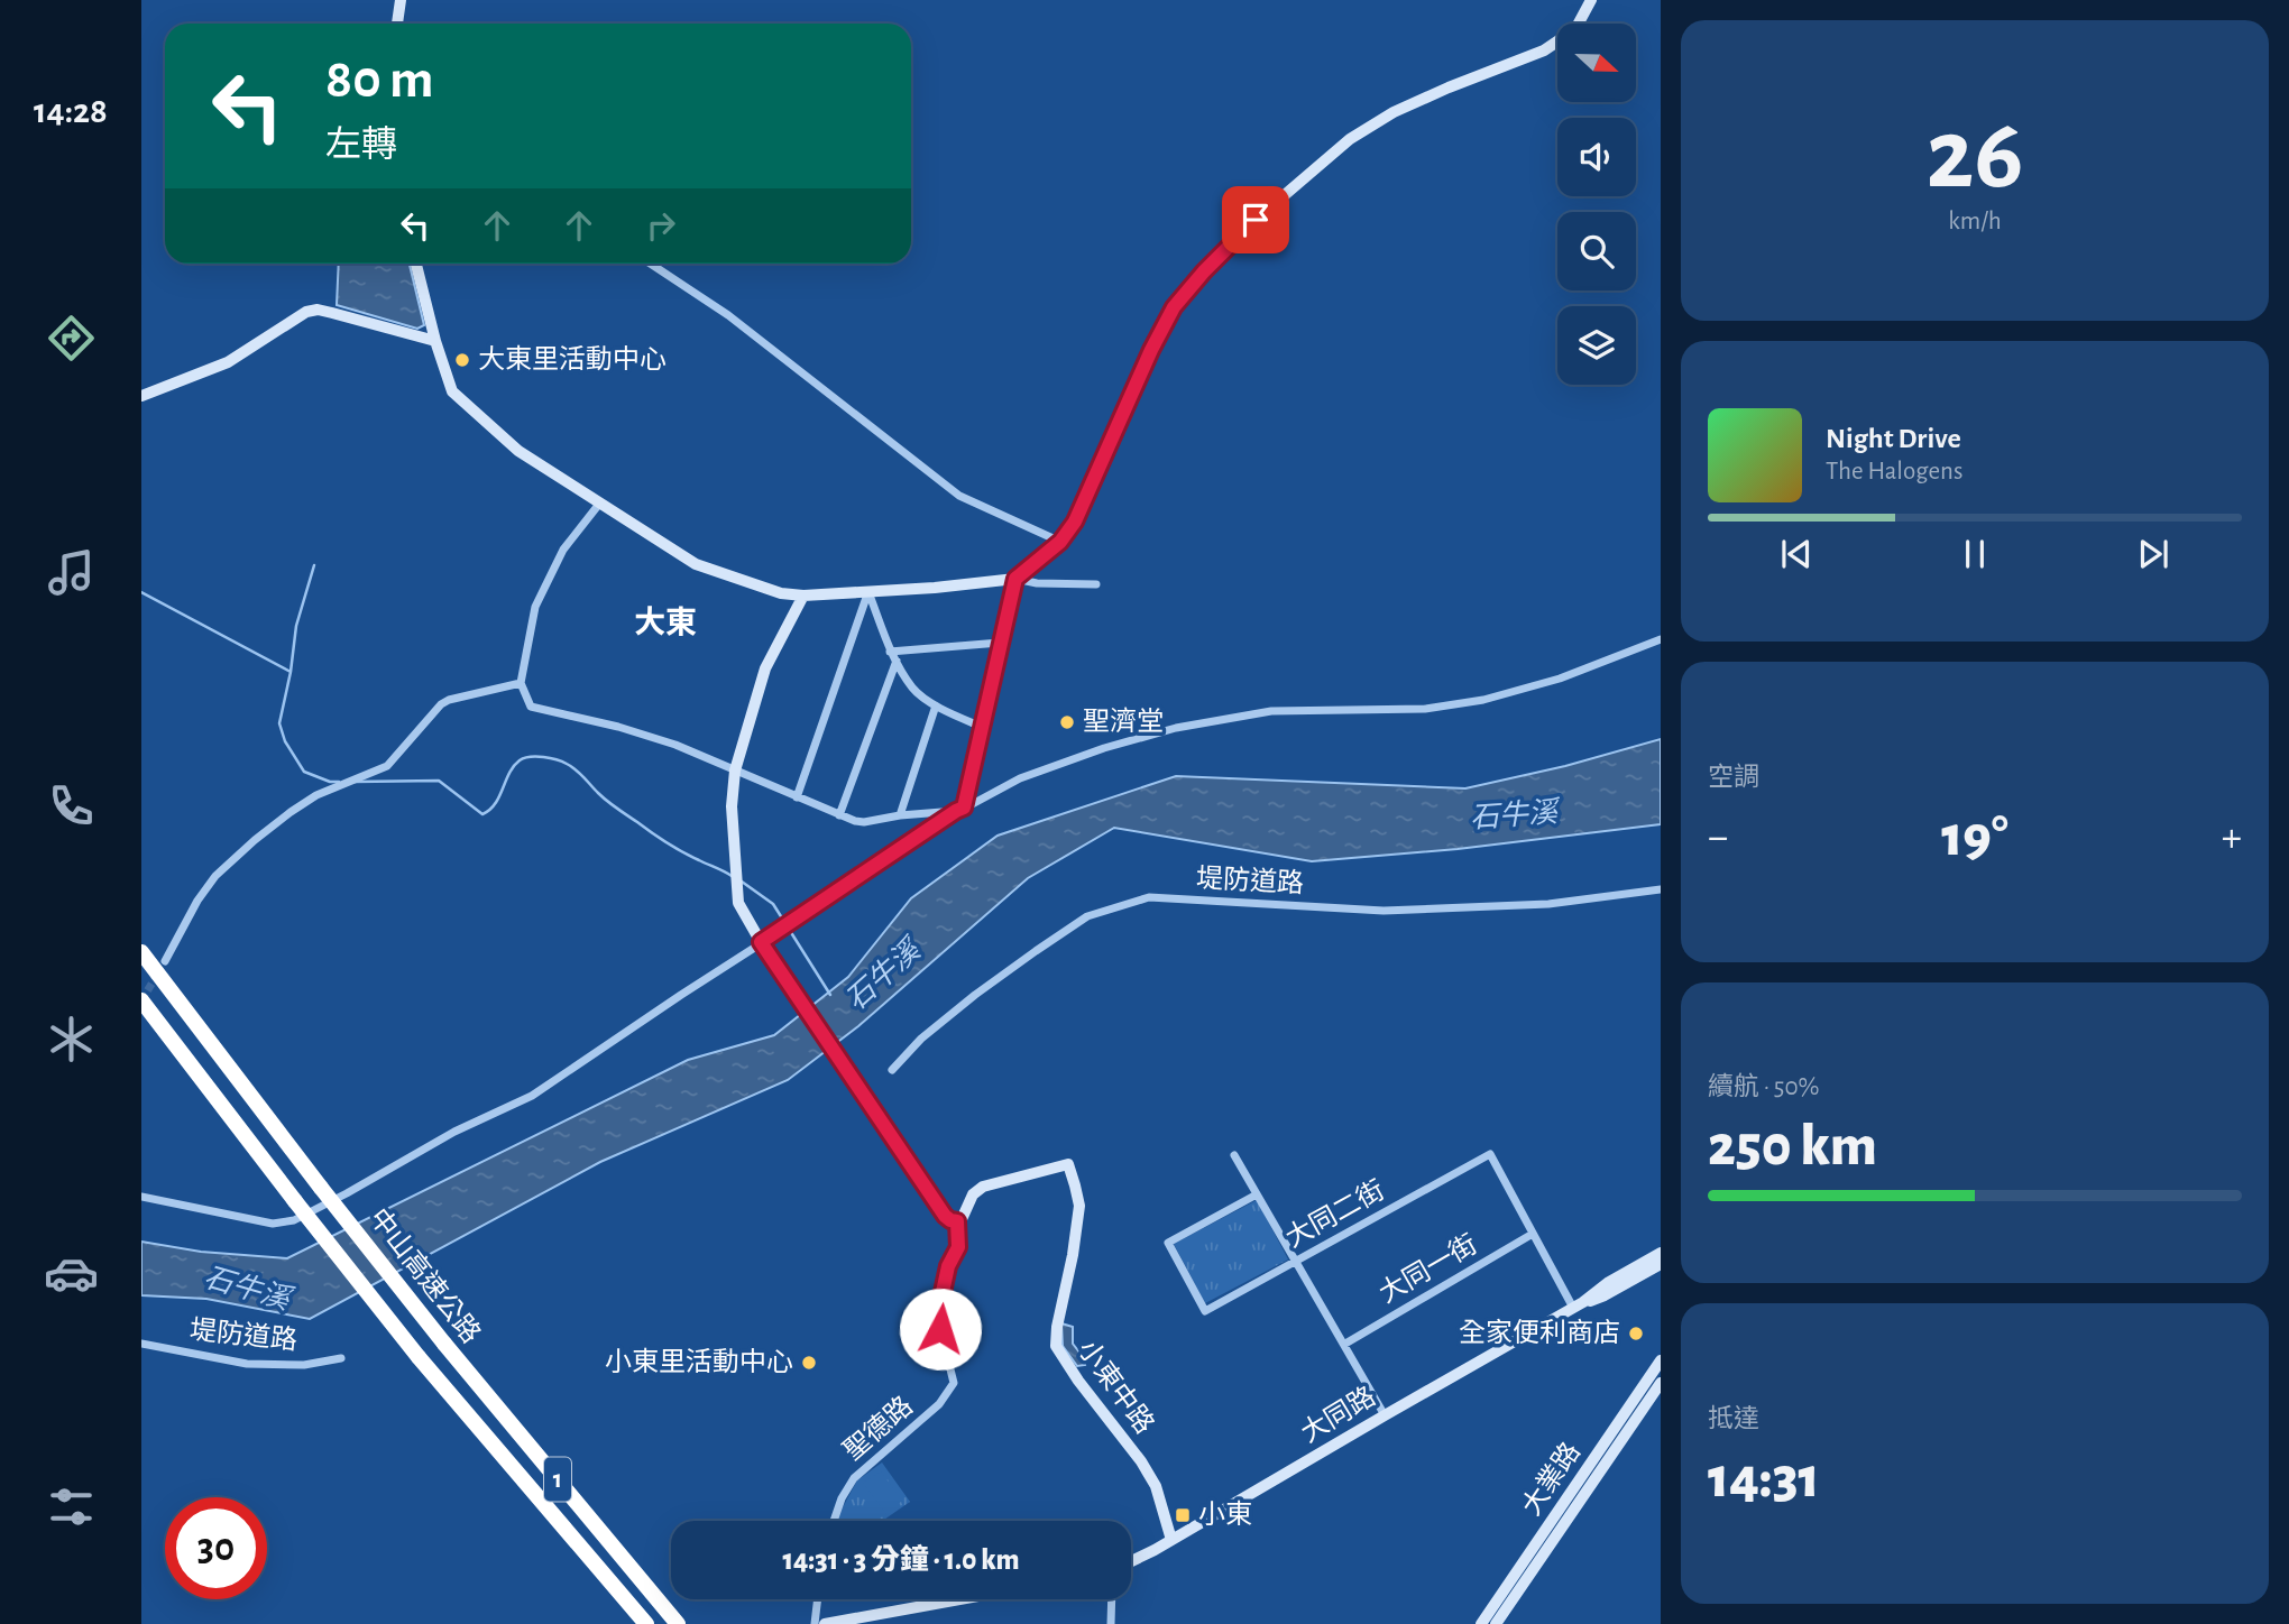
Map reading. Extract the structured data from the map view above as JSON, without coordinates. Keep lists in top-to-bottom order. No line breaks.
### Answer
{"streets":{"highway":["中山高速公路","1"],"street":["堤防道路","大同二街","大同一街","小東中路","大同路","聖德路","大業路"]},"crossings":[["大同二街","大同一街"],["大同二街","大同路"],["小東中路","大同路"],["小東中路","聖德路"]],"districts":["大東"],"water":["石牛溪"],"places":{"other":["大東里活動中心","聖濟堂","全家便利商店","小東里活動中心"],"transit":["小東"]},"north":"right","page":{"tabs":"14:28","tile":[["26","km/h"],"空調",["續航 · 50%","250 km"],["抵達","14:31"]],"turn":["80 m","左轉"],"song":["Night Drive","The Halogens"],"heat":["−","19°","+"],"limit":"30","trip":"14:31 · 3 分鐘 · 1.0 km"}}
